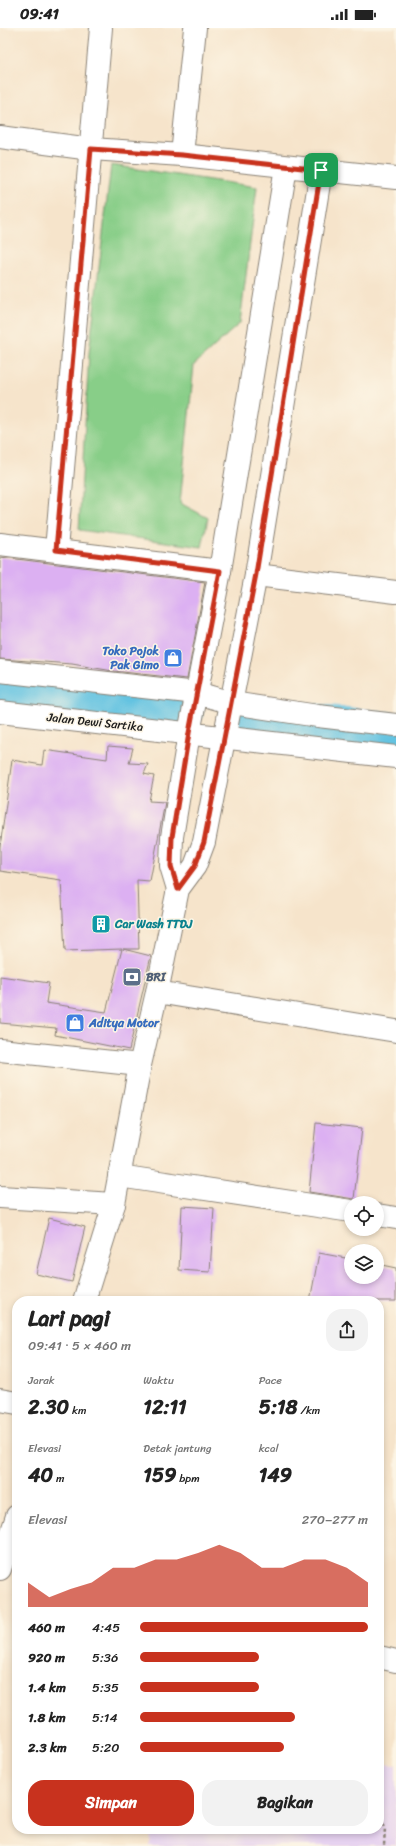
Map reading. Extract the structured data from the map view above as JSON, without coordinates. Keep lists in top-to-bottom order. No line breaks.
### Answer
{"streets":{"street":["Jalan Dewi Sartika"]},"places":{"shop":["Toko Pojok Pak Gimo","Aditya Motor"],"building":["Car Wash TTDJ"],"bank":["BRI"]},"page":{"status":"09:41","heading":["Lari pagi","09:41 · 5 × 460 m"],"stats":[["Jarak","2.30 km"],["Waktu","12:11"],["Pace","5:18 /km"],["Elevasi","40 m"],["Detak jantung","159 bpm"],["kcal","149"]],"chart":["Elevasi","270–277 m"],"list":[{"name":"460 m","note":"4:45"},{"name":"920 m","note":"5:36"},{"name":"1.4 km","note":"5:35"},{"name":"1.8 km","note":"5:14"},{"name":"2.3 km","note":"5:20"}],"buttons":["Simpan","Bagikan"]}}
